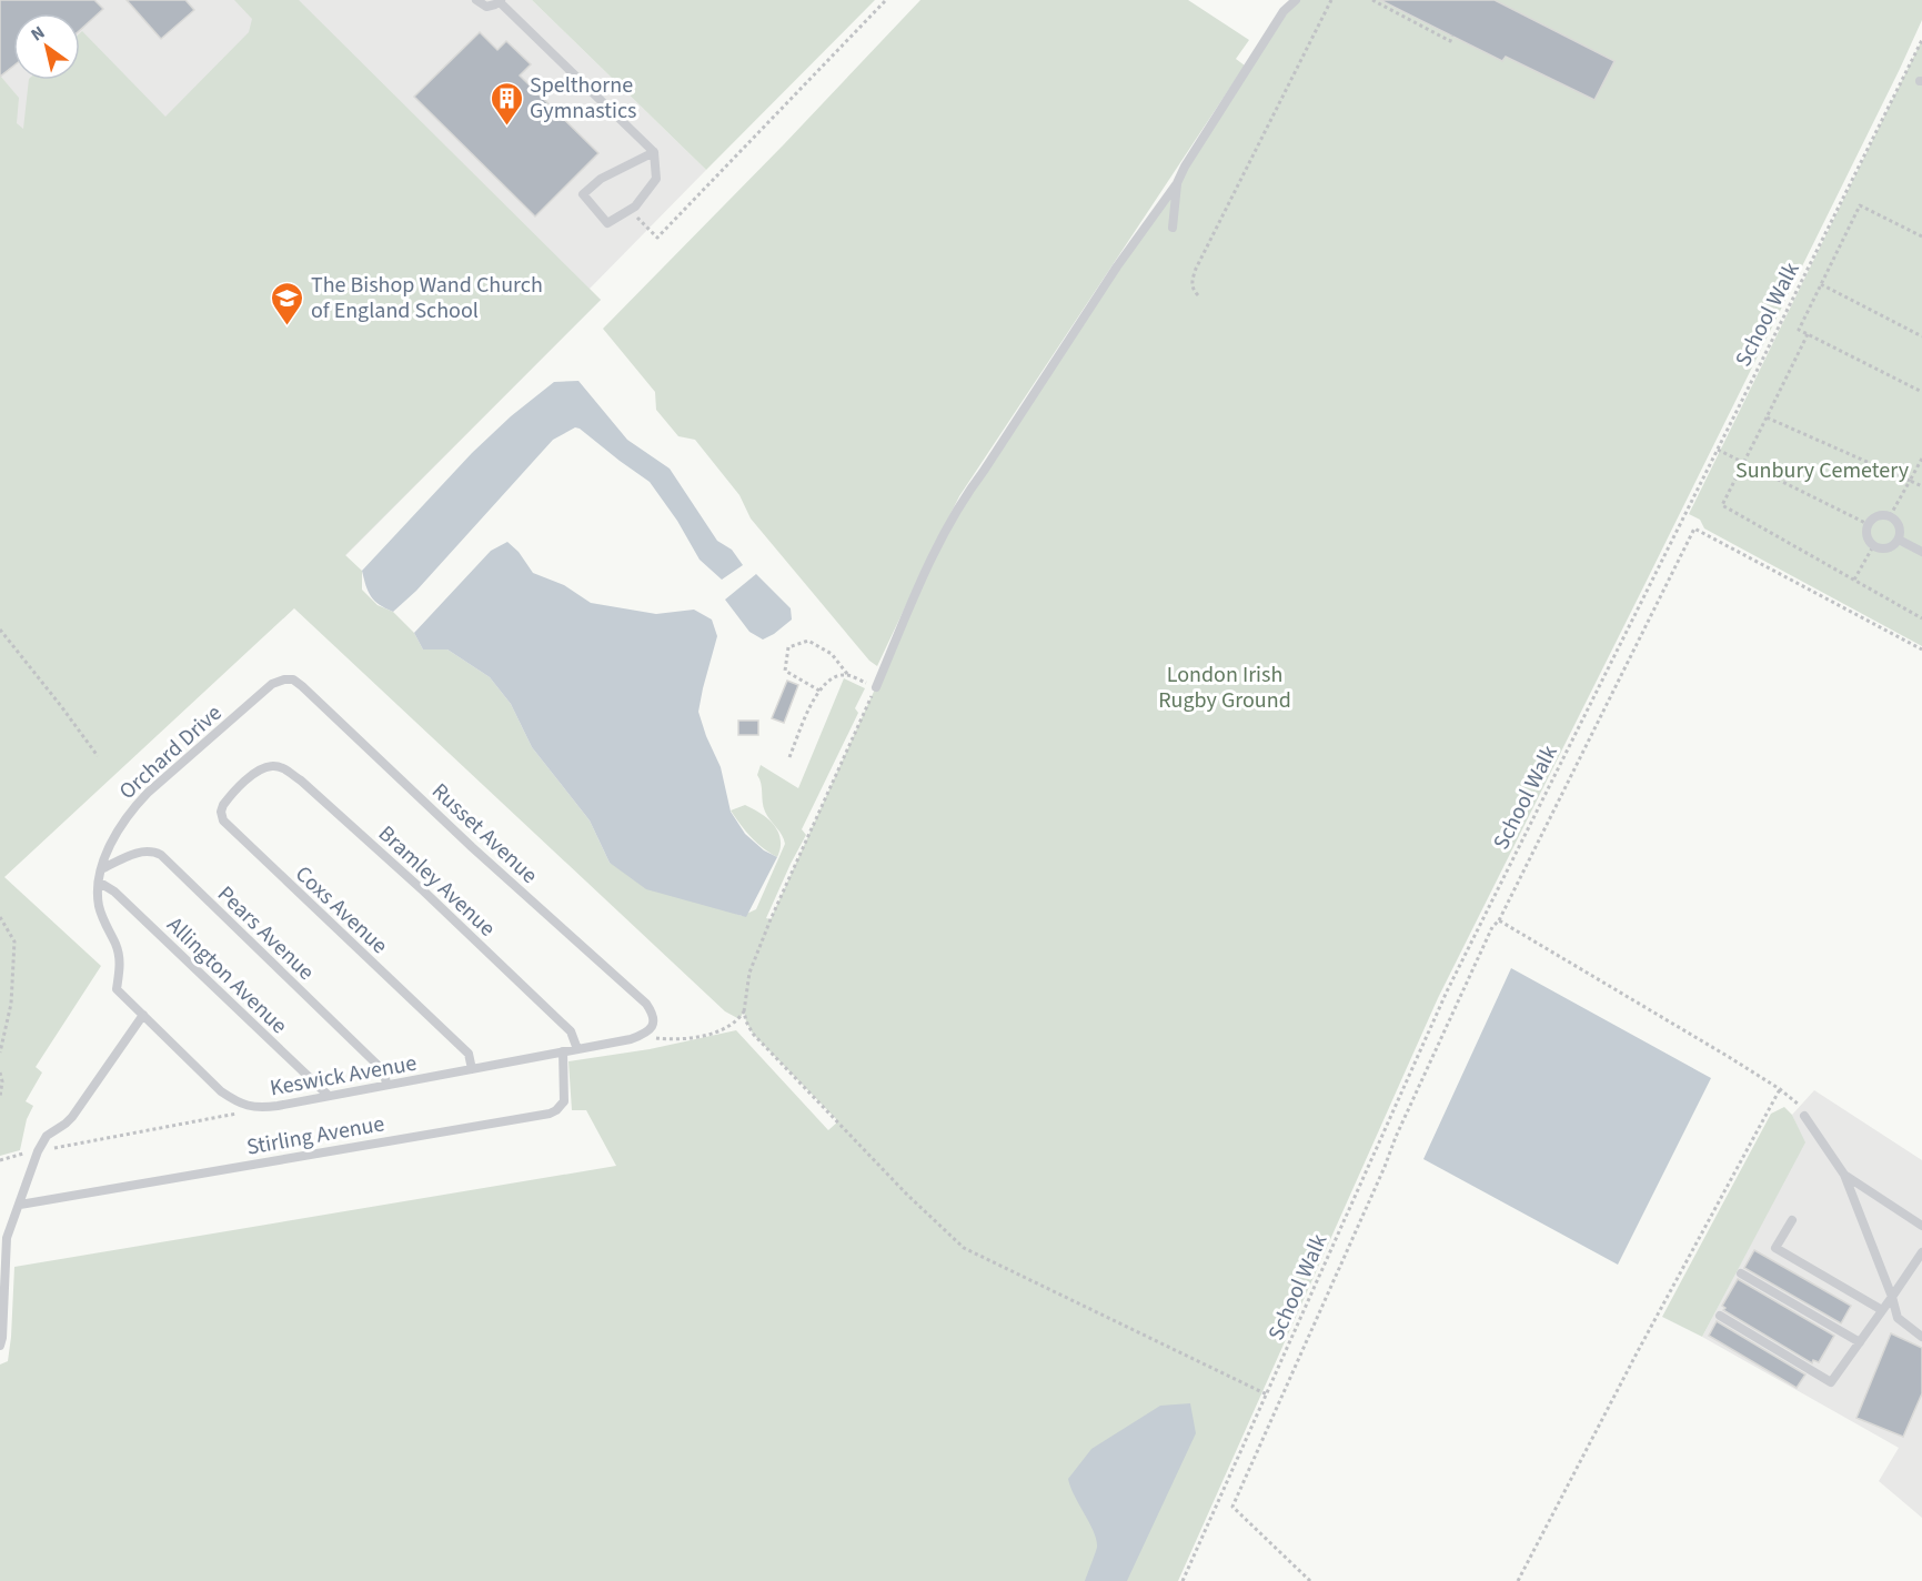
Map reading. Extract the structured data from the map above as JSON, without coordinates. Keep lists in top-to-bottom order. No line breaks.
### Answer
{"streets":{"lane":["Orchard Drive","Russet Avenue","Bramley Avenue","Coxs Avenue","Pears Avenue","Allington Avenue","Keswick Avenue","Stirling Avenue"],"path":["School Walk"]},"crossings":[["Orchard Drive","Russet Avenue"],["Orchard Drive","Pears Avenue"],["Orchard Drive","Keswick Avenue"],["Russet Avenue","Keswick Avenue"],["Bramley Avenue","Coxs Avenue"],["Bramley Avenue","Keswick Avenue"],["Coxs Avenue","Keswick Avenue"],["Pears Avenue","Keswick Avenue"],["Allington Avenue","Keswick Avenue"],["Keswick Avenue","Stirling Avenue"]],"parks":["Sunbury Cemetery","London Irish Rugby Ground"],"places":{"building":["Spelthorne Gymnastics"],"school or university":["The Bishop Wand Church of England School"]},"north":"top left"}
